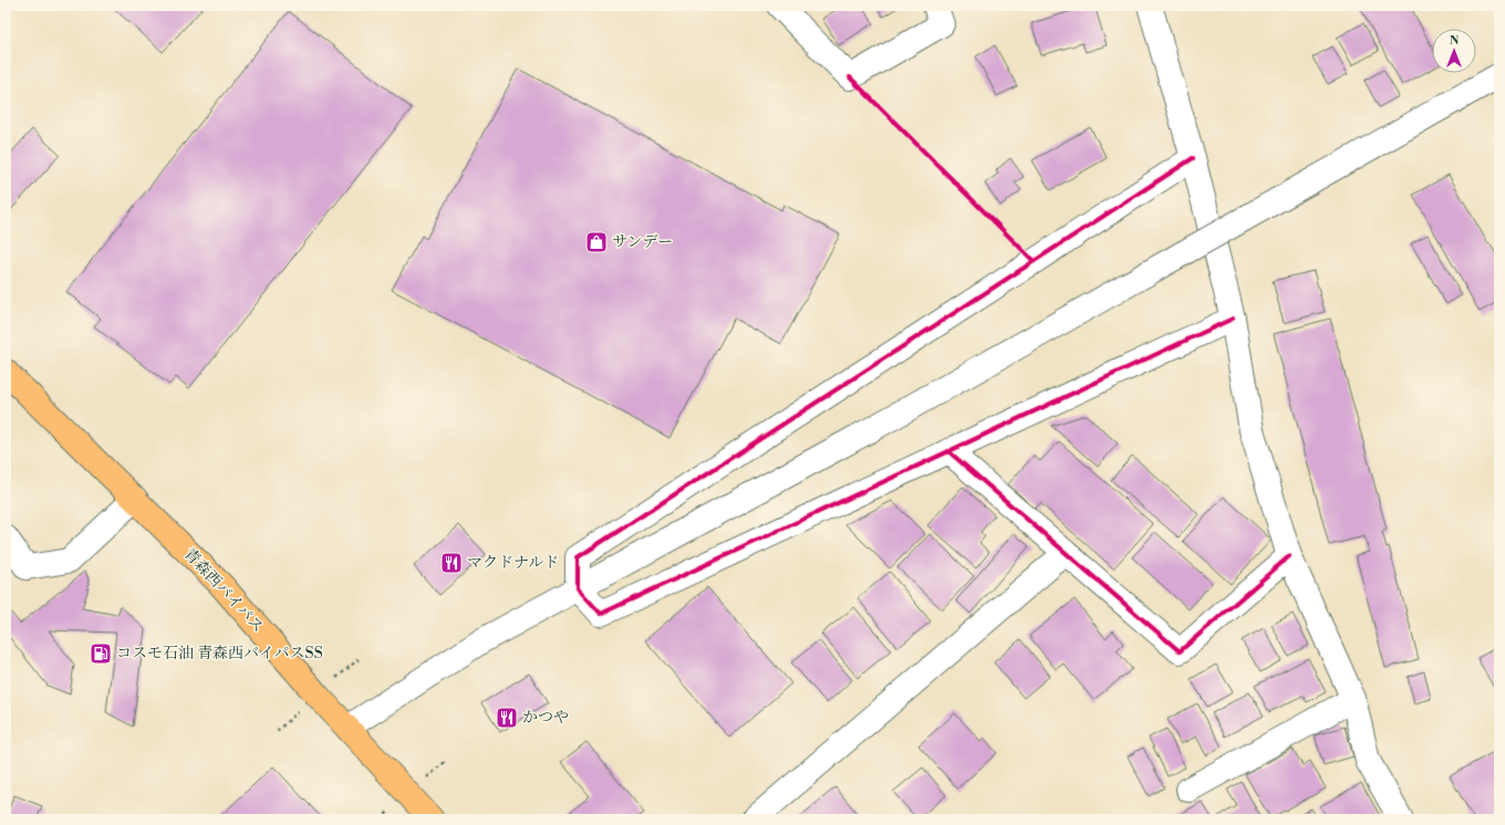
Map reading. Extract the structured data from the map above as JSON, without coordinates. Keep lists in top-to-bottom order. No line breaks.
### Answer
{"streets":{"highway":["青森西バイパス"]},"places":{"shop":["サンデー"],"restaurant":["マクドナルド","かつや"],"fuel station":["コスモ石油 青森西バイパスSS"]},"north":"top"}
